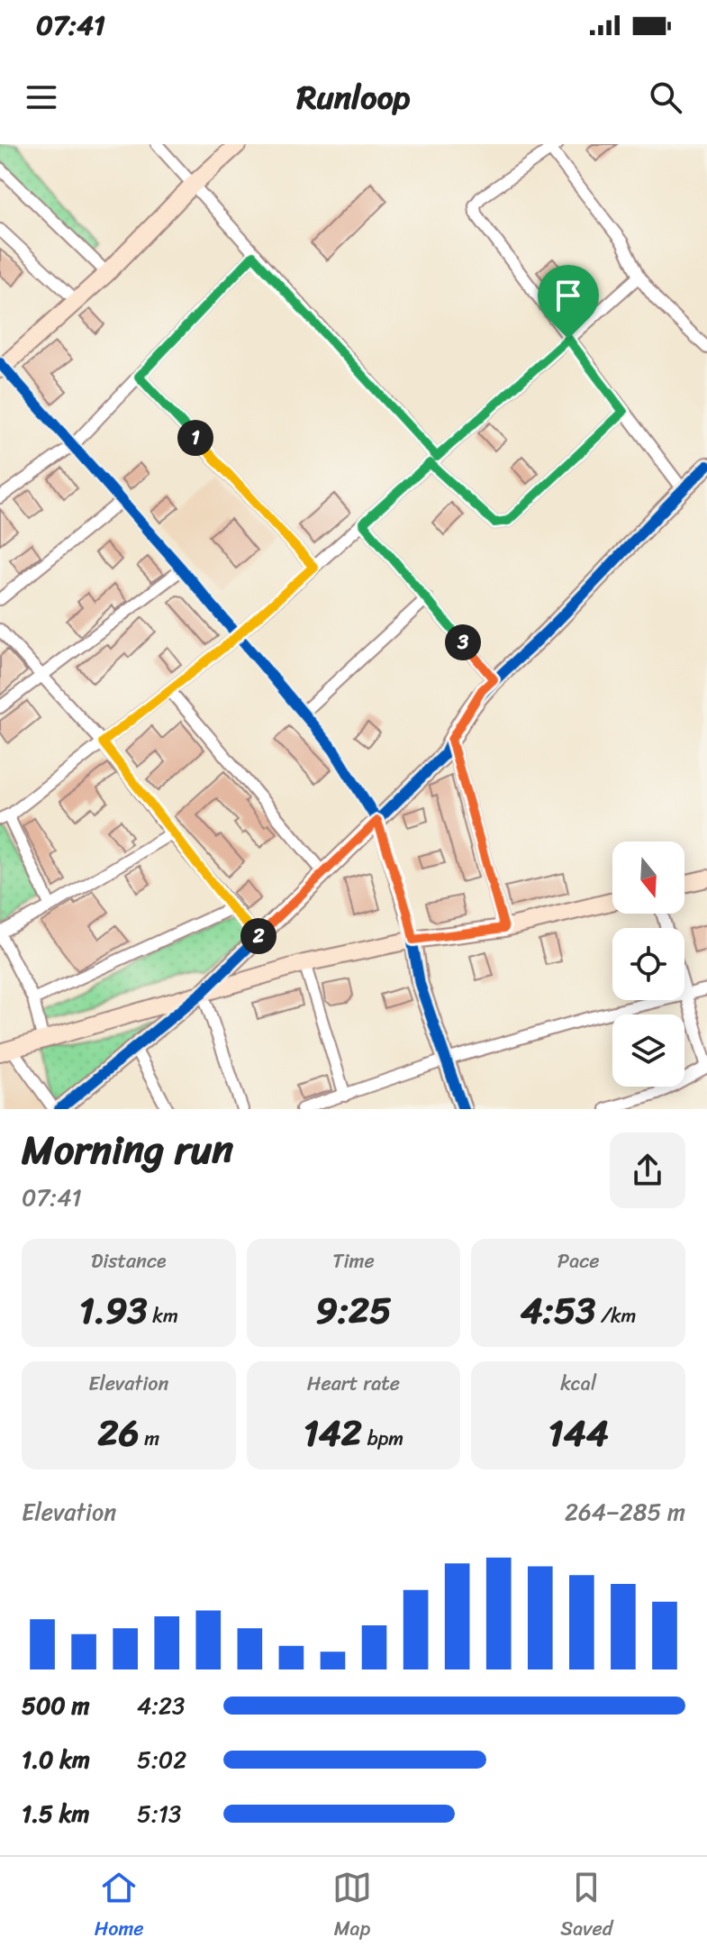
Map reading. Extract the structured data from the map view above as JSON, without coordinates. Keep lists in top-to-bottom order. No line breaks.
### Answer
{"north":"bottom","page":{"status":"07:41","header":"Runloop","pins":["1","3","2"],"heading":["Morning run","07:41"],"stats":[["Distance","1.93 km"],["Time","9:25"],["Pace","4:53 /km"],["Elevation","26 m"],["Heart rate","142 bpm"],["kcal","144"]],"chart":["Elevation","264–285 m"],"list":[{"name":"500 m","note":"4:23"},{"name":"1.0 km","note":"5:02"},{"name":"1.5 km","note":"5:13"}],"tabs":["Home","Map","Saved"]}}
